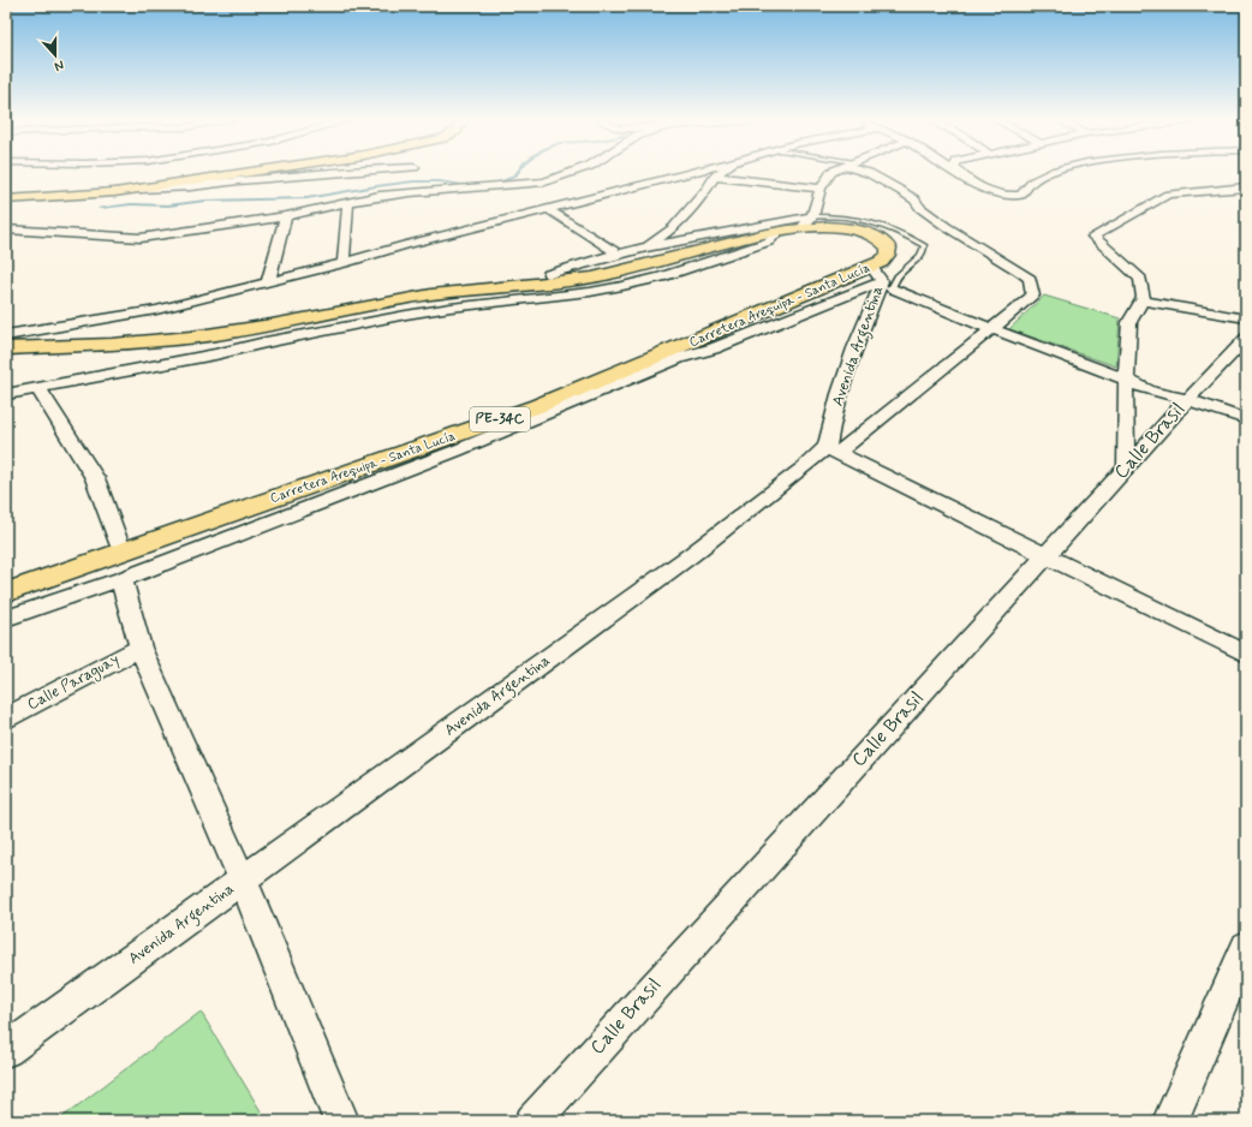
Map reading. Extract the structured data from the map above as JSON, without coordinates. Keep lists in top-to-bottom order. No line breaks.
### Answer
{"streets":{"main road":["Carretera Arequipa - Santa Lucía","PE-34C"],"street":["Avenida Argentina","Calle Brasil","Calle Paraguay"]},"crossings":[["Carretera Arequipa - Santa Lucía","Avenida Argentina"]],"north":"bottom"}
